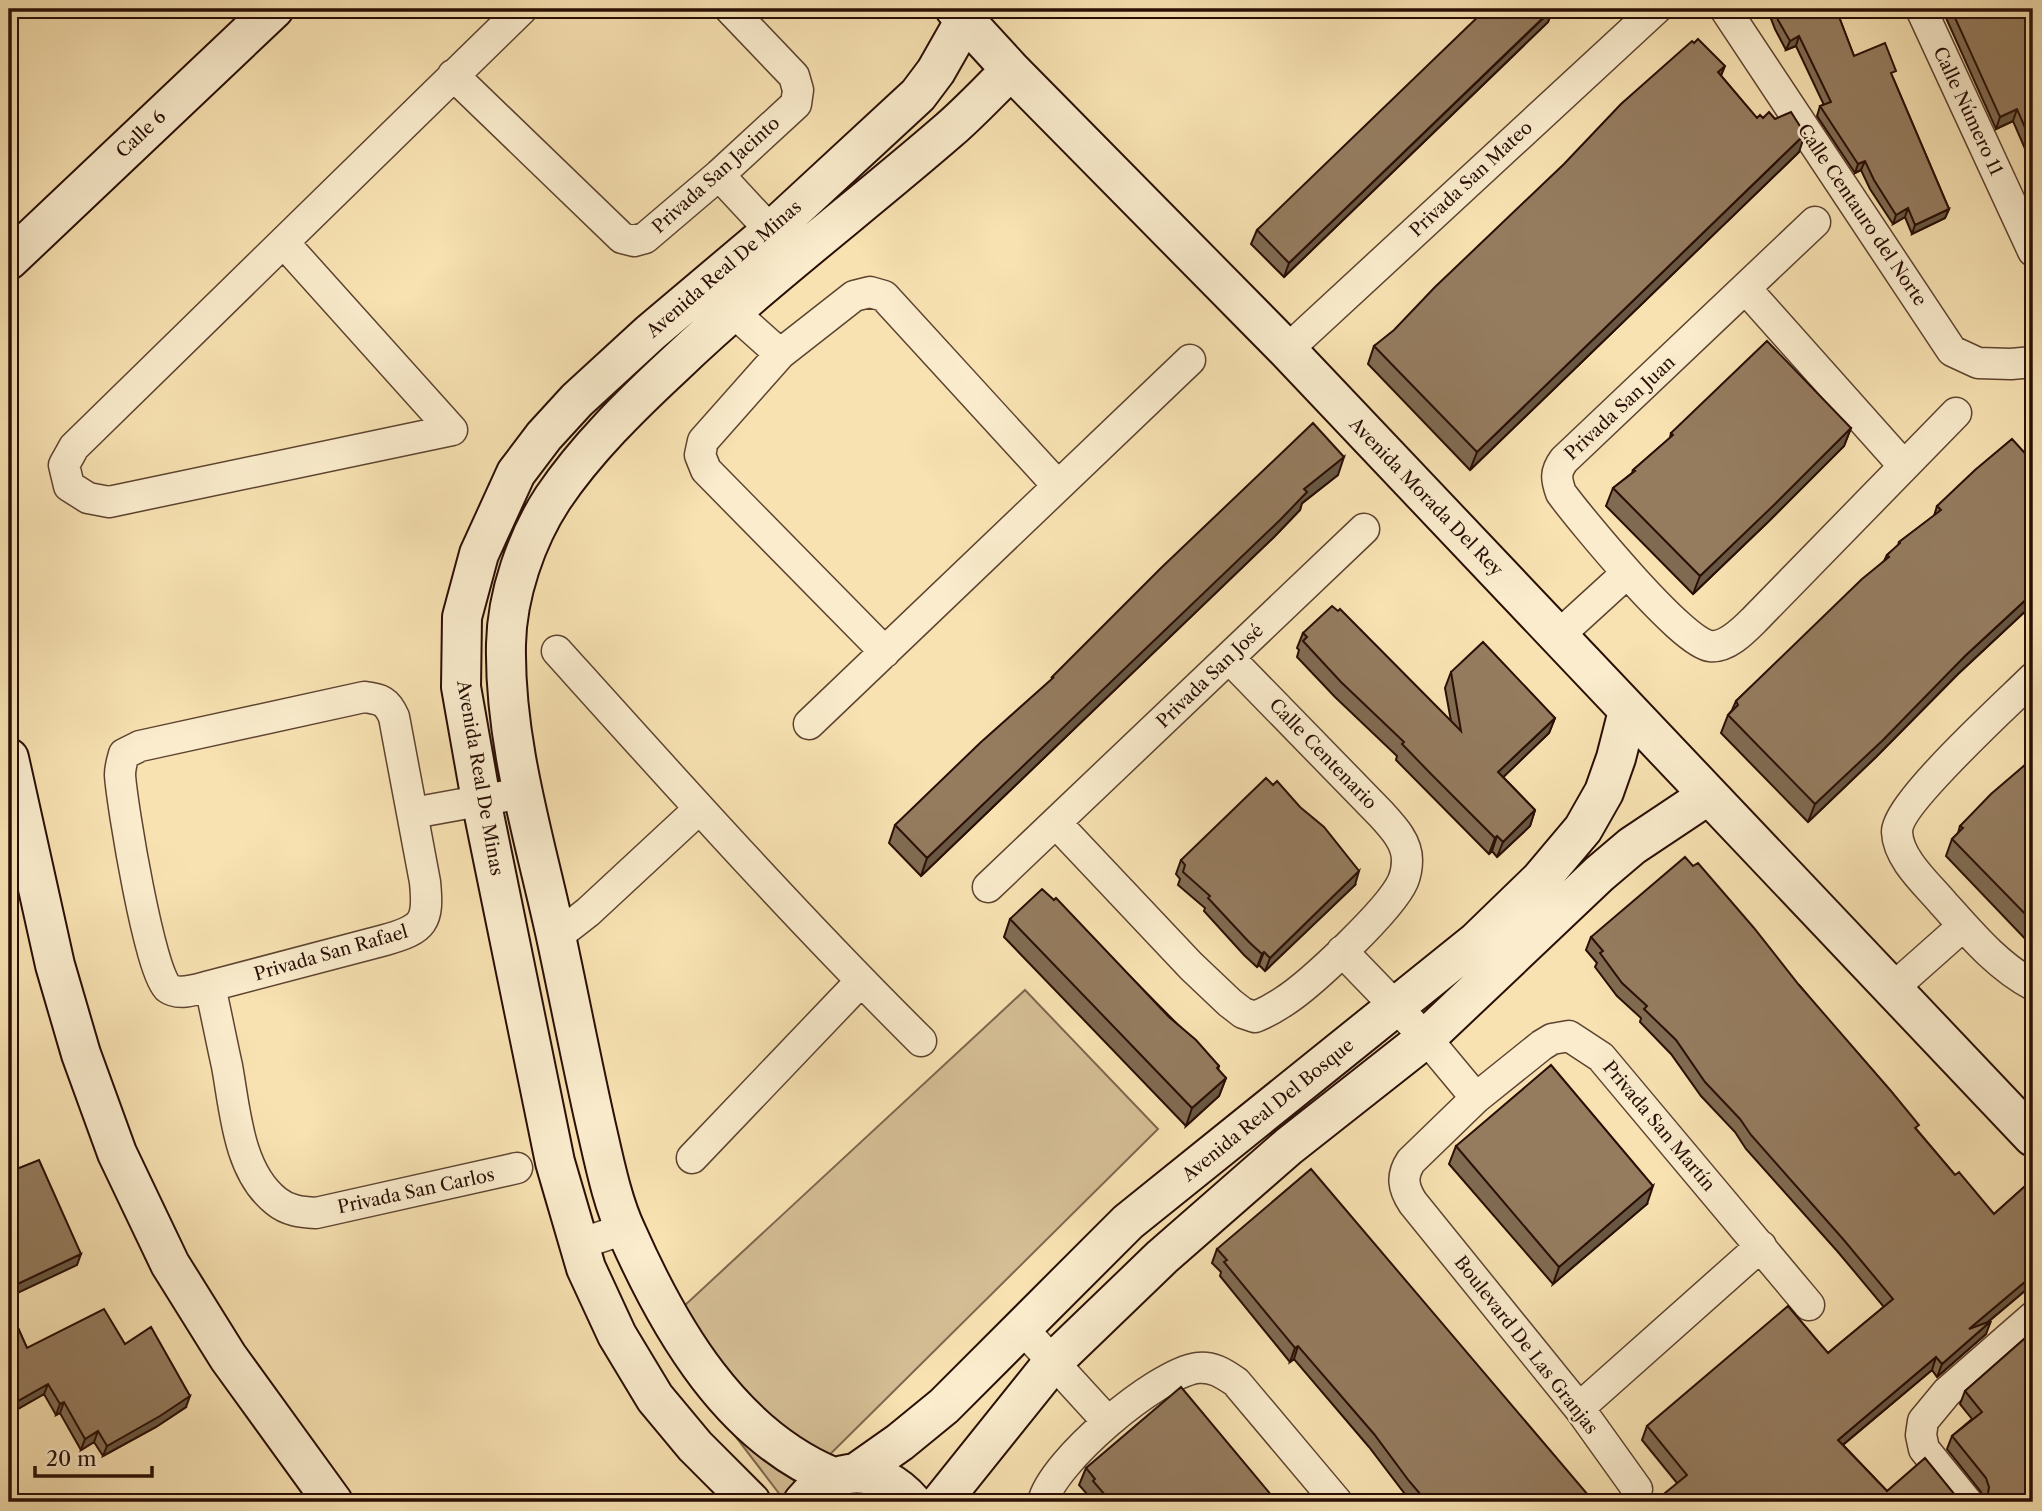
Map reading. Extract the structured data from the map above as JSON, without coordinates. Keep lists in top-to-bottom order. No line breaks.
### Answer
{"streets":{"street":["Calle Número 11","Calle 6","Privada San Jacinto","Privada San Mateo","Calle Centauro del Norte","Avenida Real De Minas","Privada San Juan","Avenida Morada Del Rey","Privada San José","Calle Centenario","Privada San Rafael","Avenida Real Del Bosque","Privada San Martín","Privada San Carlos","Boulevard De Las Granjas"]},"crossings":[["Privada San Mateo","Avenida Morada Del Rey"],["Avenida Real De Minas","Avenida Morada Del Rey"],["Avenida Real De Minas","Avenida Real Del Bosque"],["Avenida Morada Del Rey","Avenida Real Del Bosque"],["Privada San José","Calle Centenario"],["Privada San Rafael","Privada San Carlos"],["Privada San Martín","Boulevard De Las Granjas"]],"scale_bar":"20 m"}
